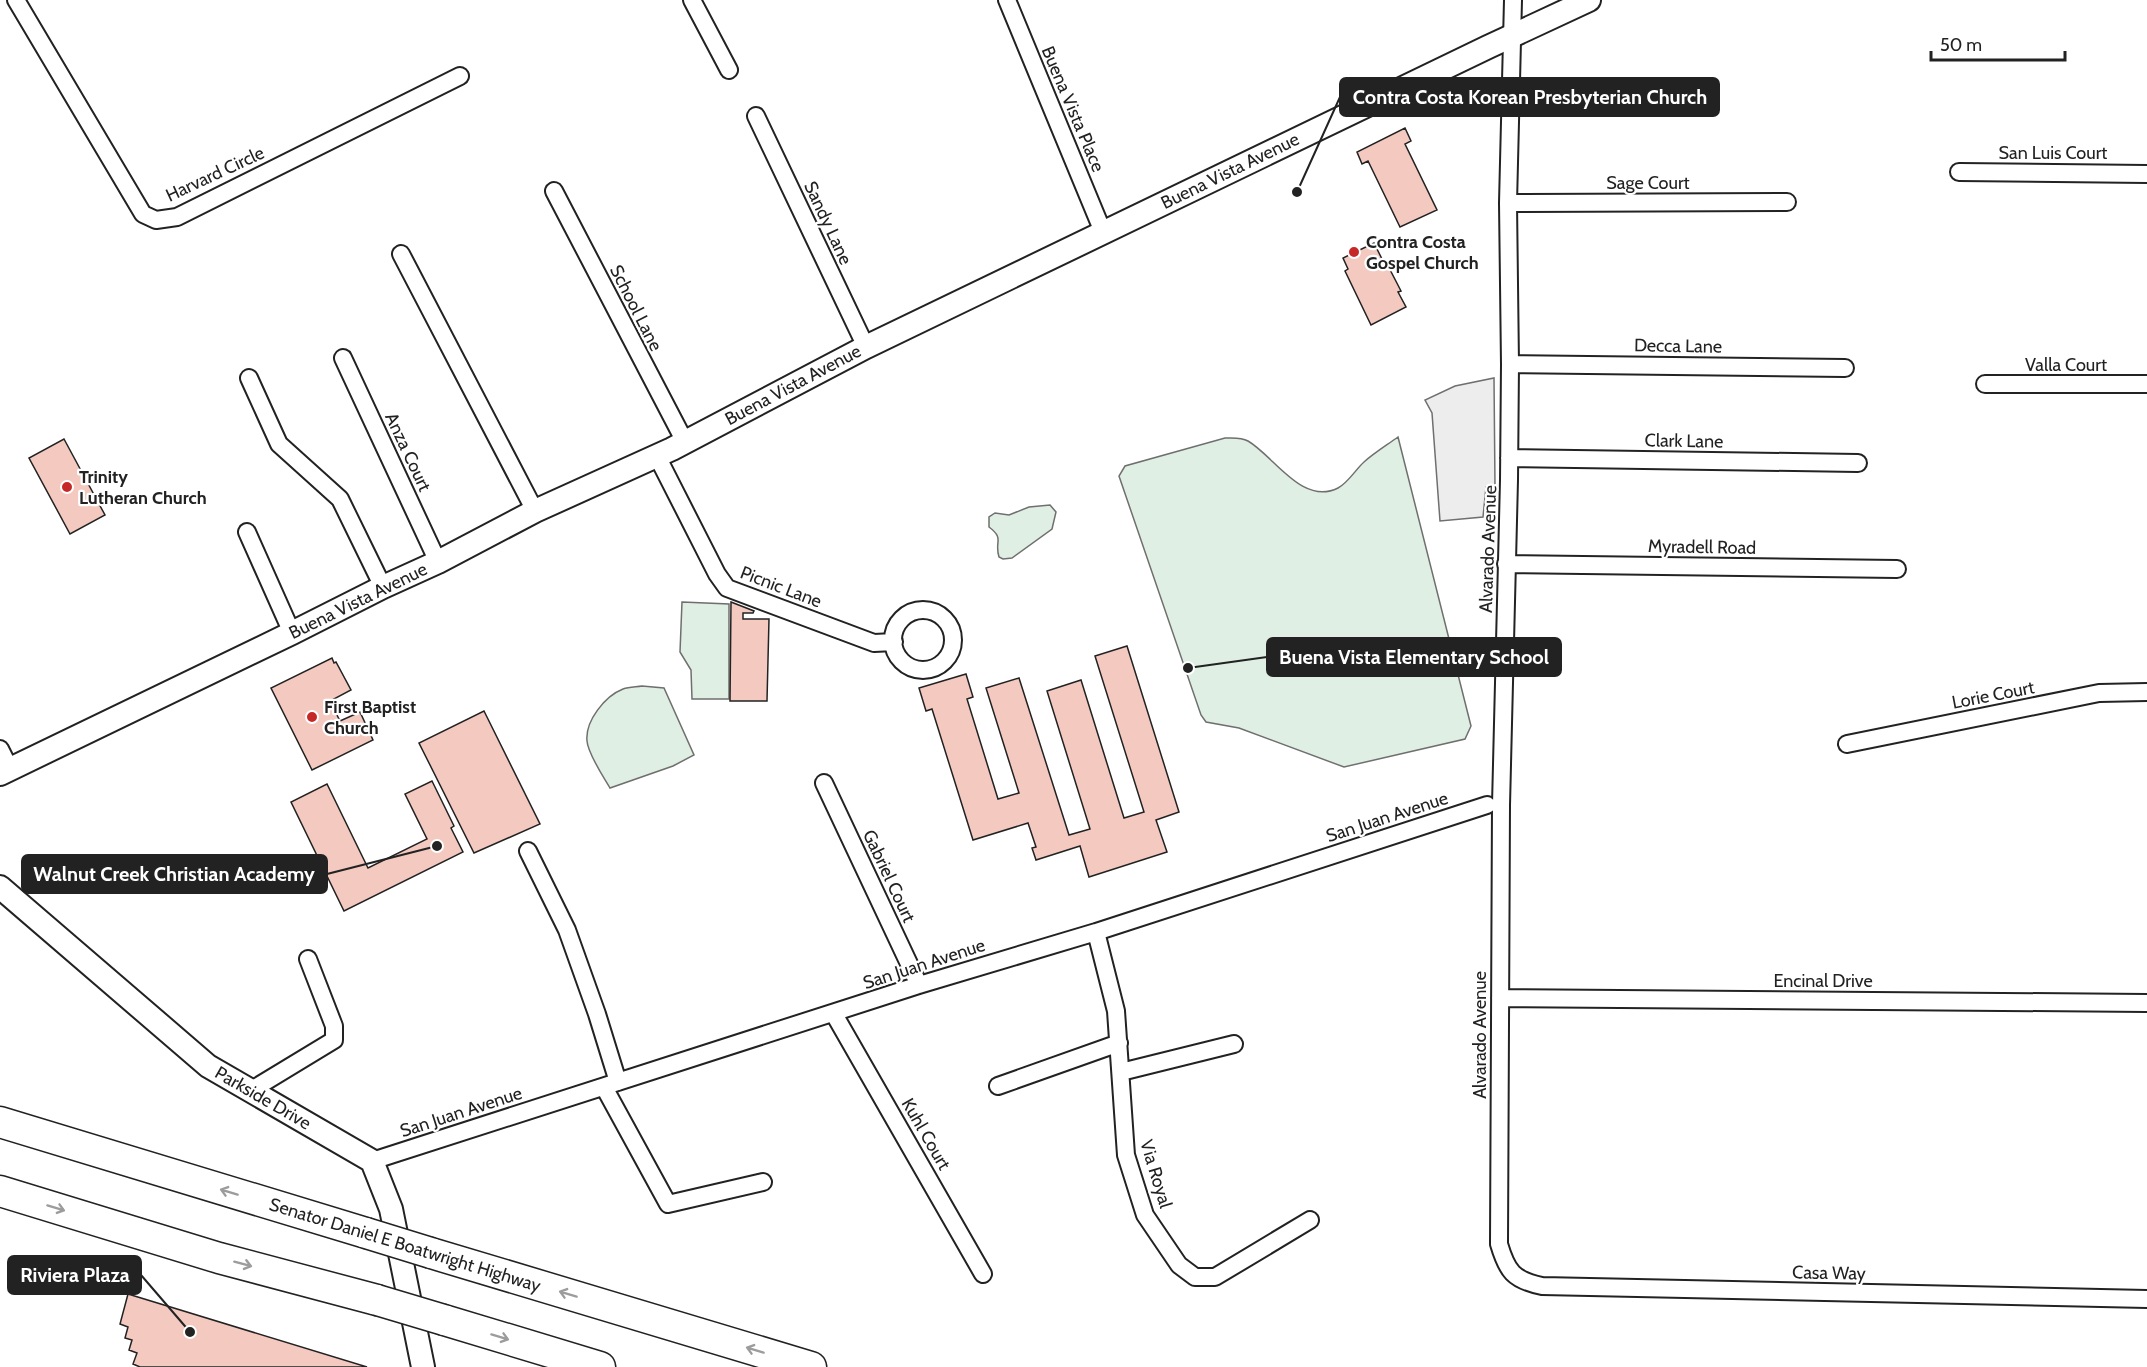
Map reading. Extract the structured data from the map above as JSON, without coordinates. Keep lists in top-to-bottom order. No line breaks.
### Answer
{"streets":{"highway":["Senator Daniel E Boatwright Highway"],"street":["Buena Vista Place","San Luis Court","Buena Vista Avenue","Harvard Circle","Sage Court","Sandy Lane","School Lane","Decca Lane","Valla Court","Clark Lane","Anza Court","Myradell Road","Alvarado Avenue","Picnic Lane","Lorie Court","San Juan Avenue","Gabriel Court","Encinal Drive","Parkside Drive","Kuhl Court","Via Royal","Casa Way"]},"crossings":[["Buena Vista Place","Buena Vista Avenue"],["Buena Vista Avenue","Sandy Lane"],["Buena Vista Avenue","School Lane"],["Buena Vista Avenue","Anza Court"],["Buena Vista Avenue","Alvarado Avenue"],["Buena Vista Avenue","Picnic Lane"],["Sage Court","Alvarado Avenue"],["Decca Lane","Alvarado Avenue"],["Clark Lane","Alvarado Avenue"],["Myradell Road","Alvarado Avenue"],["Alvarado Avenue","Encinal Drive"],["Alvarado Avenue","Casa Way"],["San Juan Avenue","Gabriel Court"],["San Juan Avenue","Parkside Drive"],["San Juan Avenue","Kuhl Court"],["San Juan Avenue","Via Royal"]],"places":["Contra Costa Korean Presbyterian Church","Contra Costa Gospel Church","Trinity Lutheran Church","Buena Vista Elementary School","First Baptist Church","Walnut Creek Christian Academy","Riviera Plaza"],"scale_bar":"50 m"}
